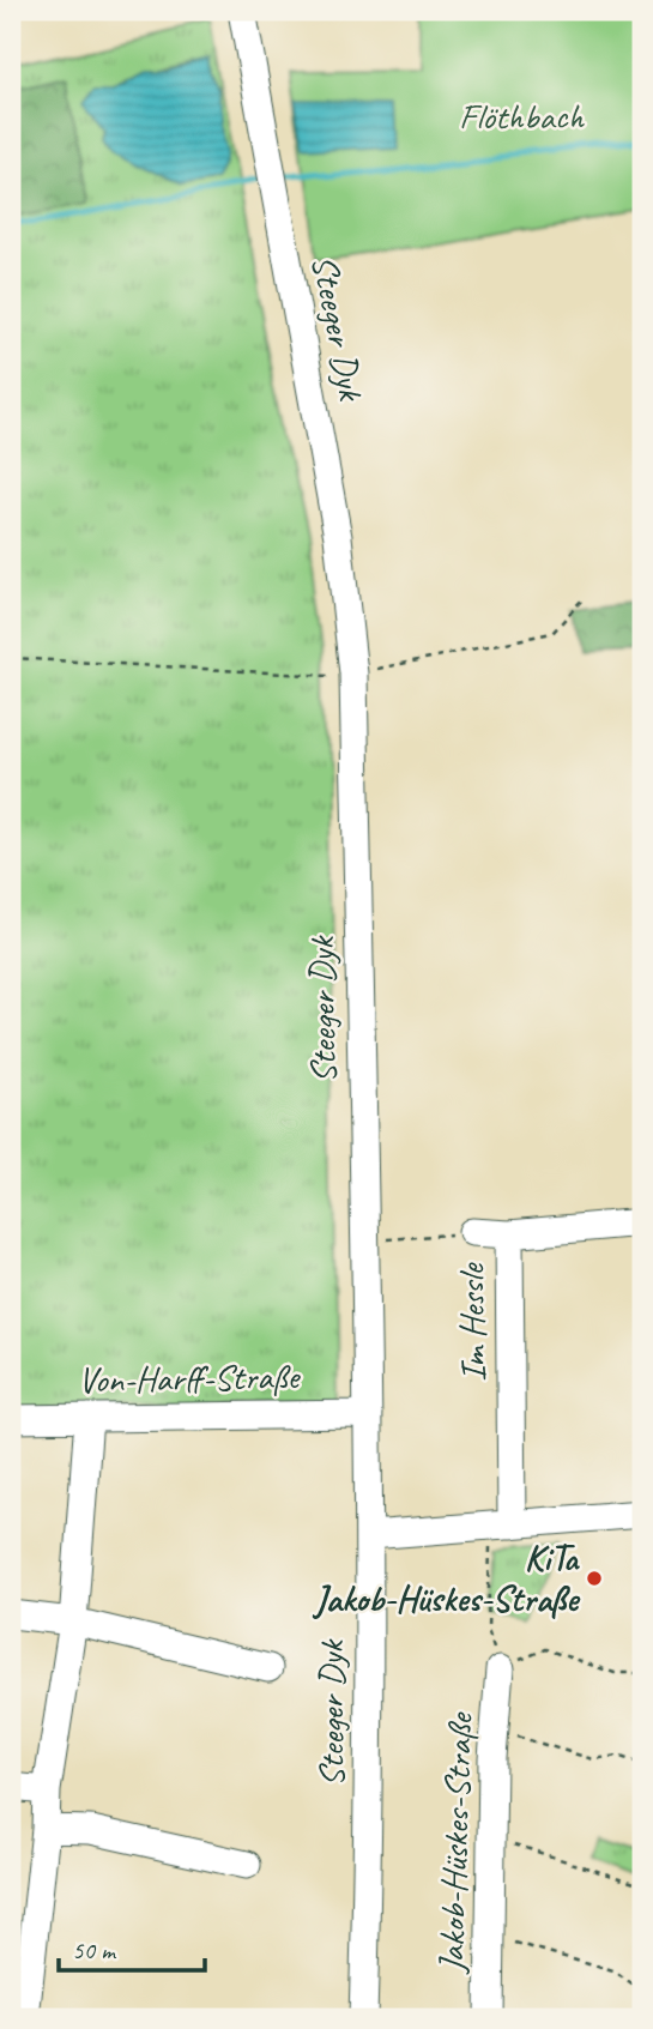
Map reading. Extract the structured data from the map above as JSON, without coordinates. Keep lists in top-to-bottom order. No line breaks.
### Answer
{"streets":{"street":["Steeger Dyk","Im Hessle","Von-Harff-Straße","Jakob-Hüskes-Straße"]},"crossings":[["Steeger Dyk","Von-Harff-Straße"]],"parks":["Flöthbach"],"places":["KiTa Jakob-Hüskes-Straße"],"scale_bar":"50 m"}
